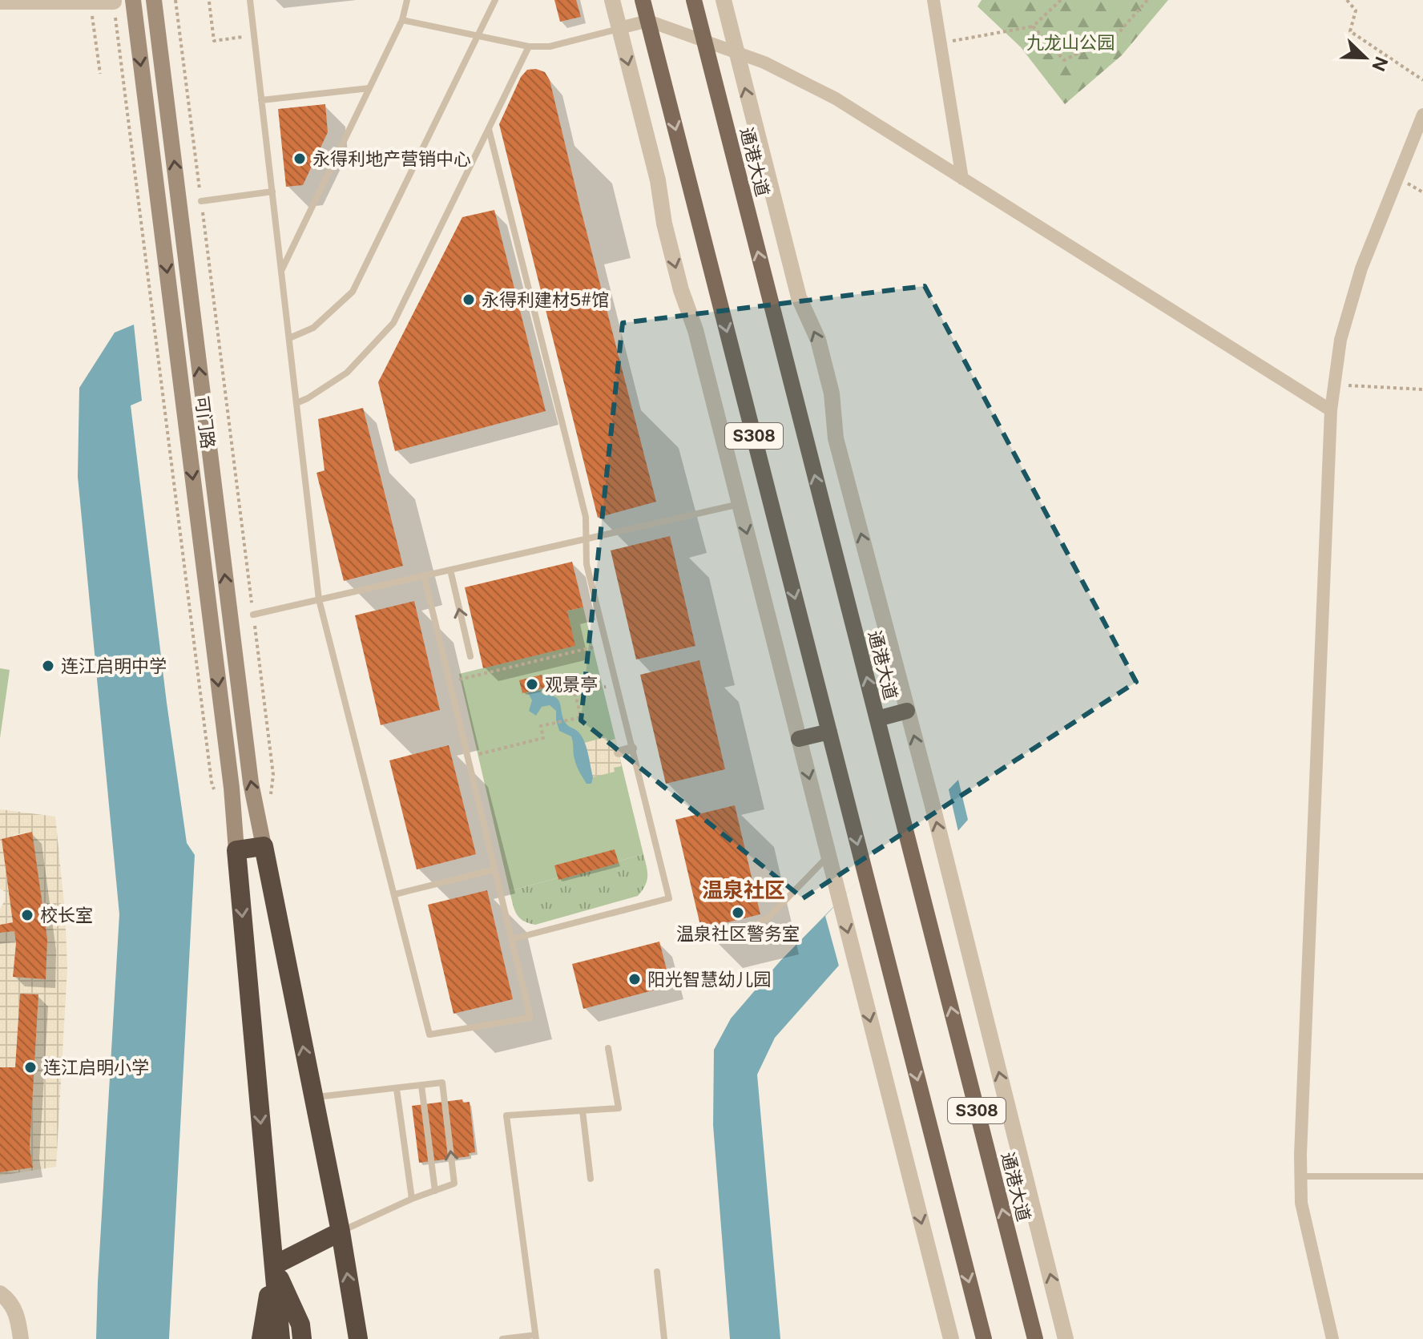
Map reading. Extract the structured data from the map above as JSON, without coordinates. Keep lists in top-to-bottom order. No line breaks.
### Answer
{"streets":{"main road":["通港大道","可门路","S308"]},"districts":["温泉社区"],"parks":["九龙山公园"],"places":["永得利地产营销中心","永得利建材5#馆","连江启明中学","观景亭","温泉社区警务室","校长室","阳光智慧幼儿园","连江启明小学"],"north":"bottom right"}
